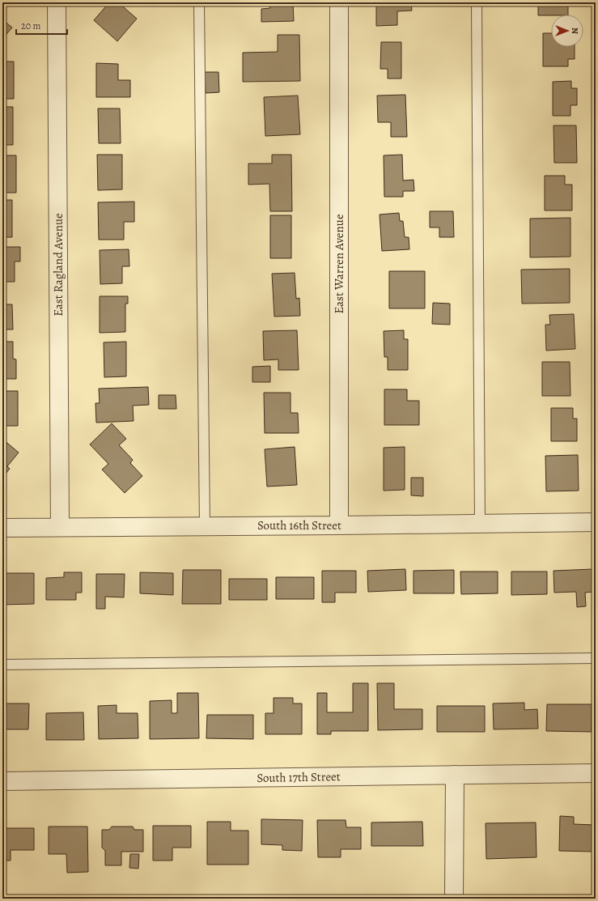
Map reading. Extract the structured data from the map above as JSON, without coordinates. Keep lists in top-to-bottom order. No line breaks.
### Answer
{"streets":{"street":["East Warren Avenue","East Ragland Avenue","South 16th Street","South 17th Street"]},"crossings":[["East Warren Avenue","South 16th Street"],["East Ragland Avenue","South 16th Street"]],"scale_bar":"20 m","north":"right"}
